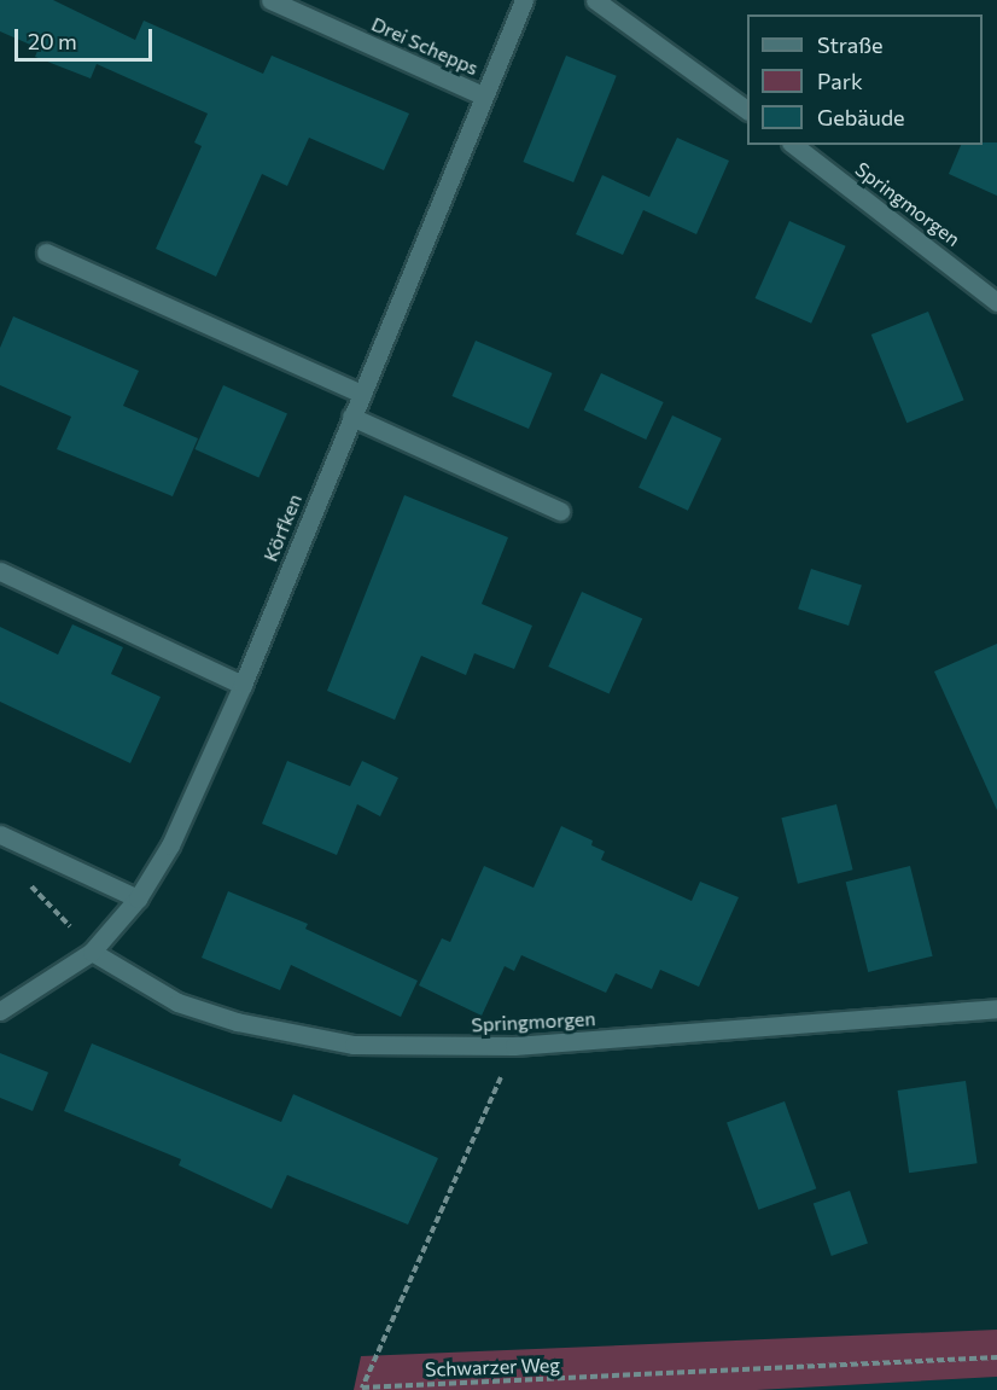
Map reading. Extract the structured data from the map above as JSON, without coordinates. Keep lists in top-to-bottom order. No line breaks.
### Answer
{"streets":{"street":["Drei Schepps","Springmorgen","Körfken"],"path":["Schwarzer Weg"]},"crossings":[["Drei Schepps","Körfken"],["Springmorgen","Körfken"],["Springmorgen","Schwarzer Weg"]],"legend":["Straße","Park","Gebäude"],"scale_bar":"20 m"}
